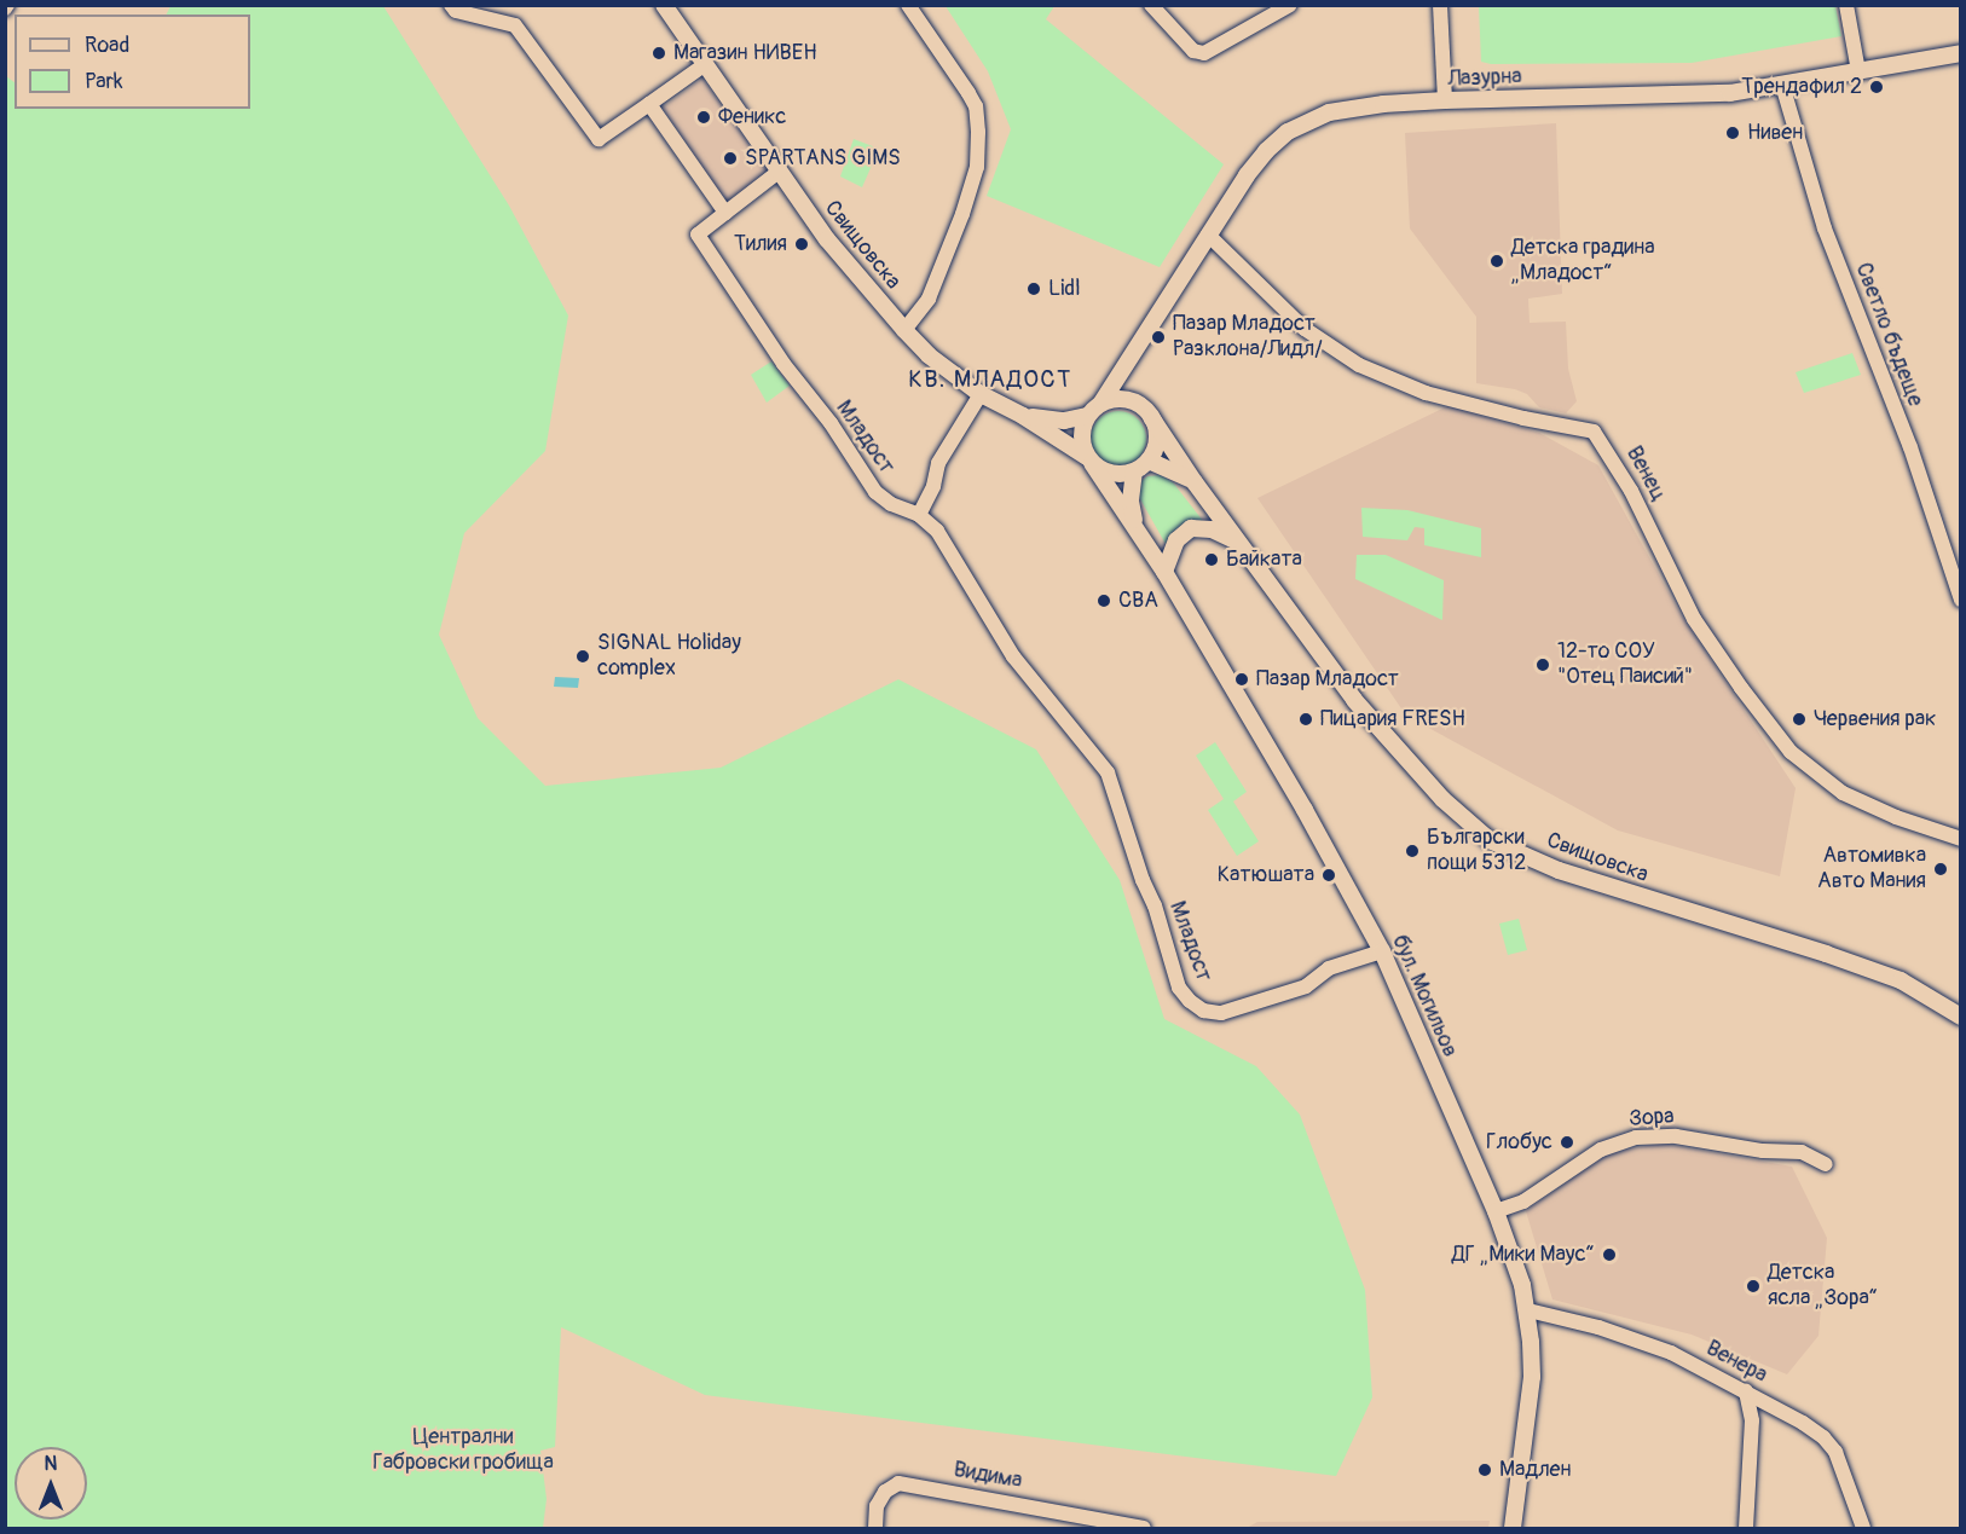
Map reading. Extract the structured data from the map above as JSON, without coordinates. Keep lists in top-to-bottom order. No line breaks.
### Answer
{"streets":{"street":["Лазурна","Свищовска","Светло бъдеще","Младост","Венец","бул. Могильов","Зора","Венера","Видима"]},"crossings":[["Лазурна","Свищовска"],["Лазурна","Светло бъдеще"],["Лазурна","Венец"],["Лазурна","бул. Могильов"],["Свищовска","бул. Могильов"],["Младост","бул. Могильов"],["бул. Могильов","Зора"],["бул. Могильов","Венера"]],"districts":["КВ. МЛАДОСТ"],"parks":["Централни Габровски гробища"],"places":["Магазин НИВЕН","Трендафил 2","Феникс","Нивен","SPARTANS GIMS","Тилия","Детска градина „Младост“","Lidl","Пазар Младост Разклона/Лидл/","Байката","CBA","SIGNAL Holiday complex","12-то СОУ \"Отец Паисий\"","Пазар Младост","Пицария FRESH","Червения рак","Български пощи 5312","Автомивка Авто Мания","Катюшата","Глобус","ДГ „Мики Маус“","Детска ясла „Зора“","Мадлен"],"legend":["Road","Park"],"north":"top"}
